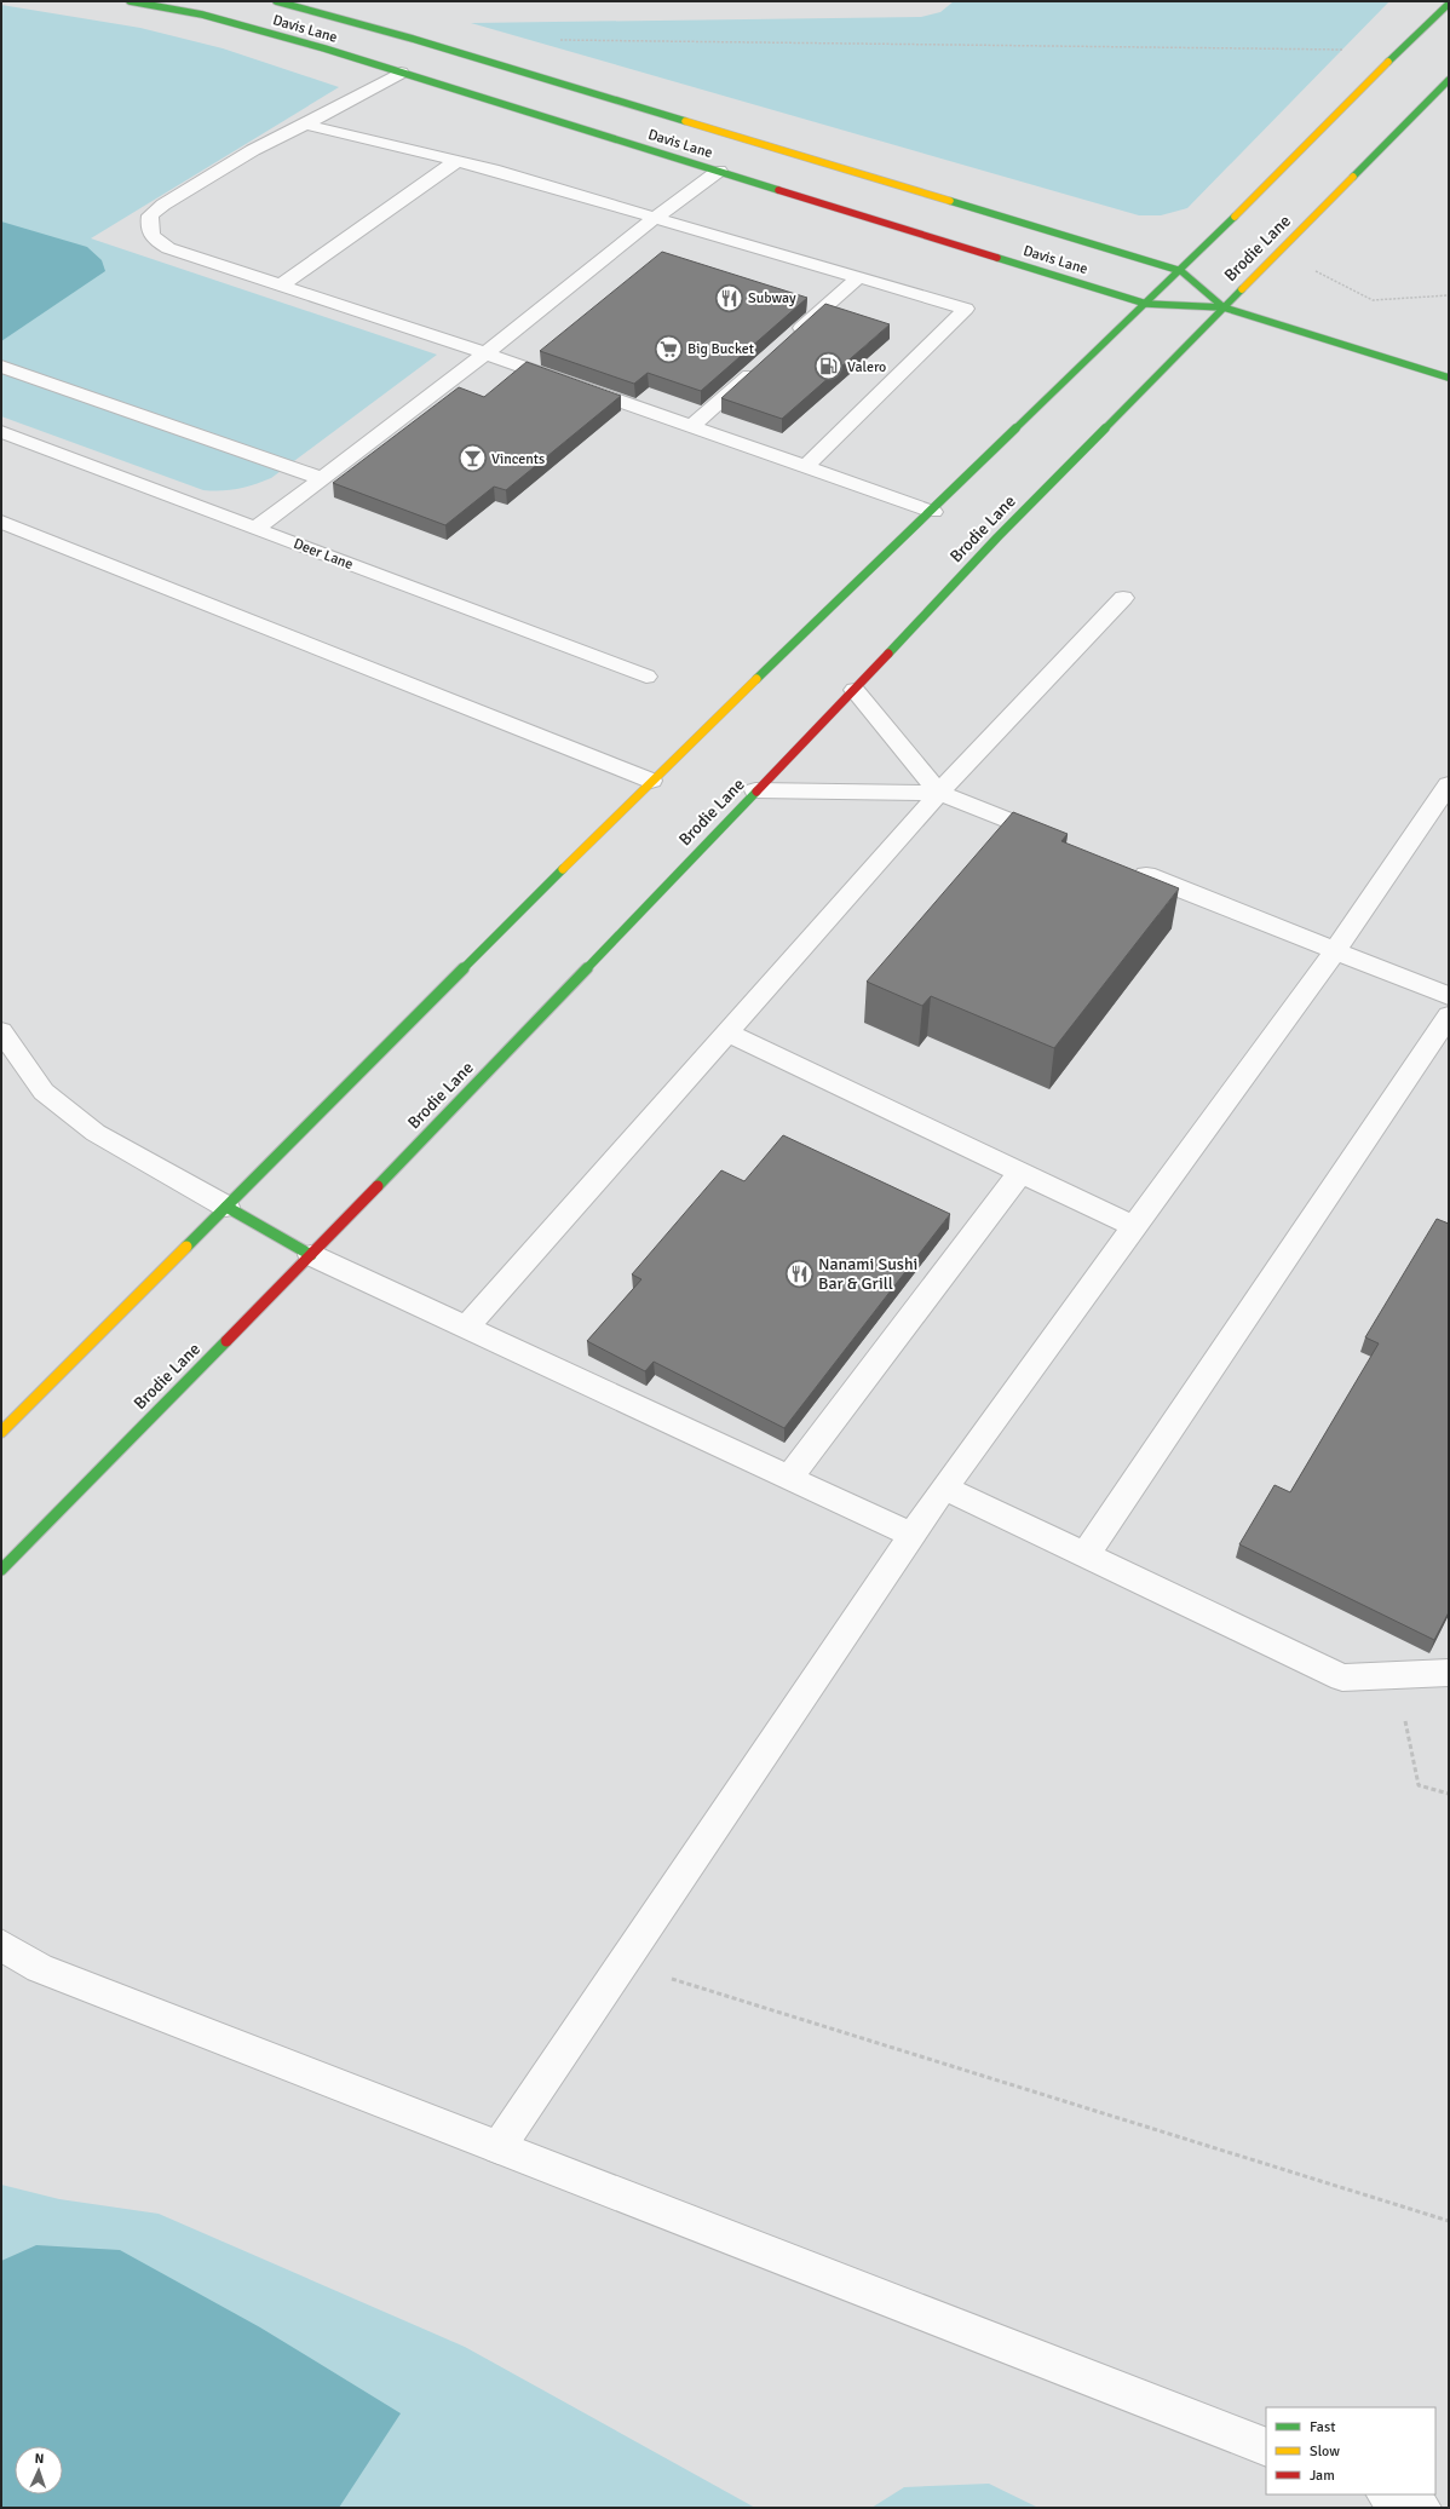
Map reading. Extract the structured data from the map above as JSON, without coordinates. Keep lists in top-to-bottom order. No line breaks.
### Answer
{"streets":{"main road":["Davis Lane","Brodie Lane"],"street":["Deer Lane"]},"crossings":[["Davis Lane","Brodie Lane"]],"places":{"restaurant":["Subway","Nanami Sushi Bar & Grill"],"supermarket":["Big Bucket"],"fuel station":["Valero"],"bar":["Vincents"]},"legend":["Fast","Slow","Jam"],"north":"top"}
